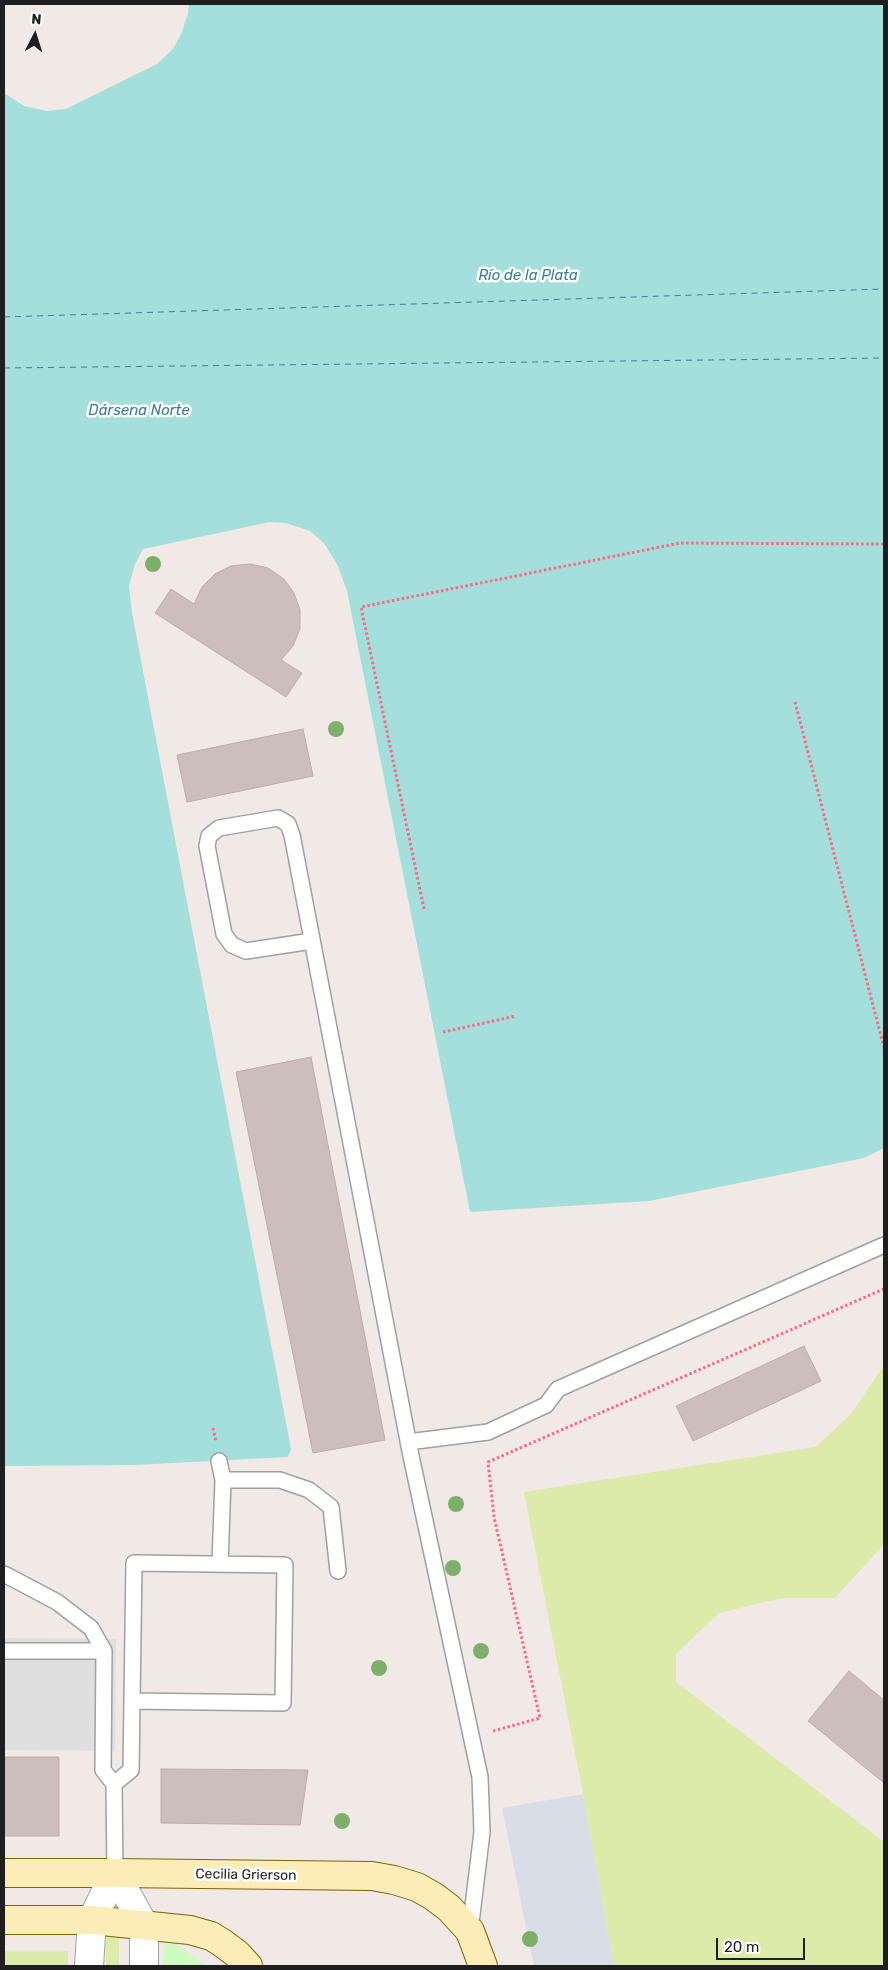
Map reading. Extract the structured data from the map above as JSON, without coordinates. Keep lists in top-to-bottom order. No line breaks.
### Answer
{"streets":{"main road":["Cecilia Grierson"]},"water":["Río de la Plata","Dársena Norte"],"scale_bar":"20 m","north":"top"}
